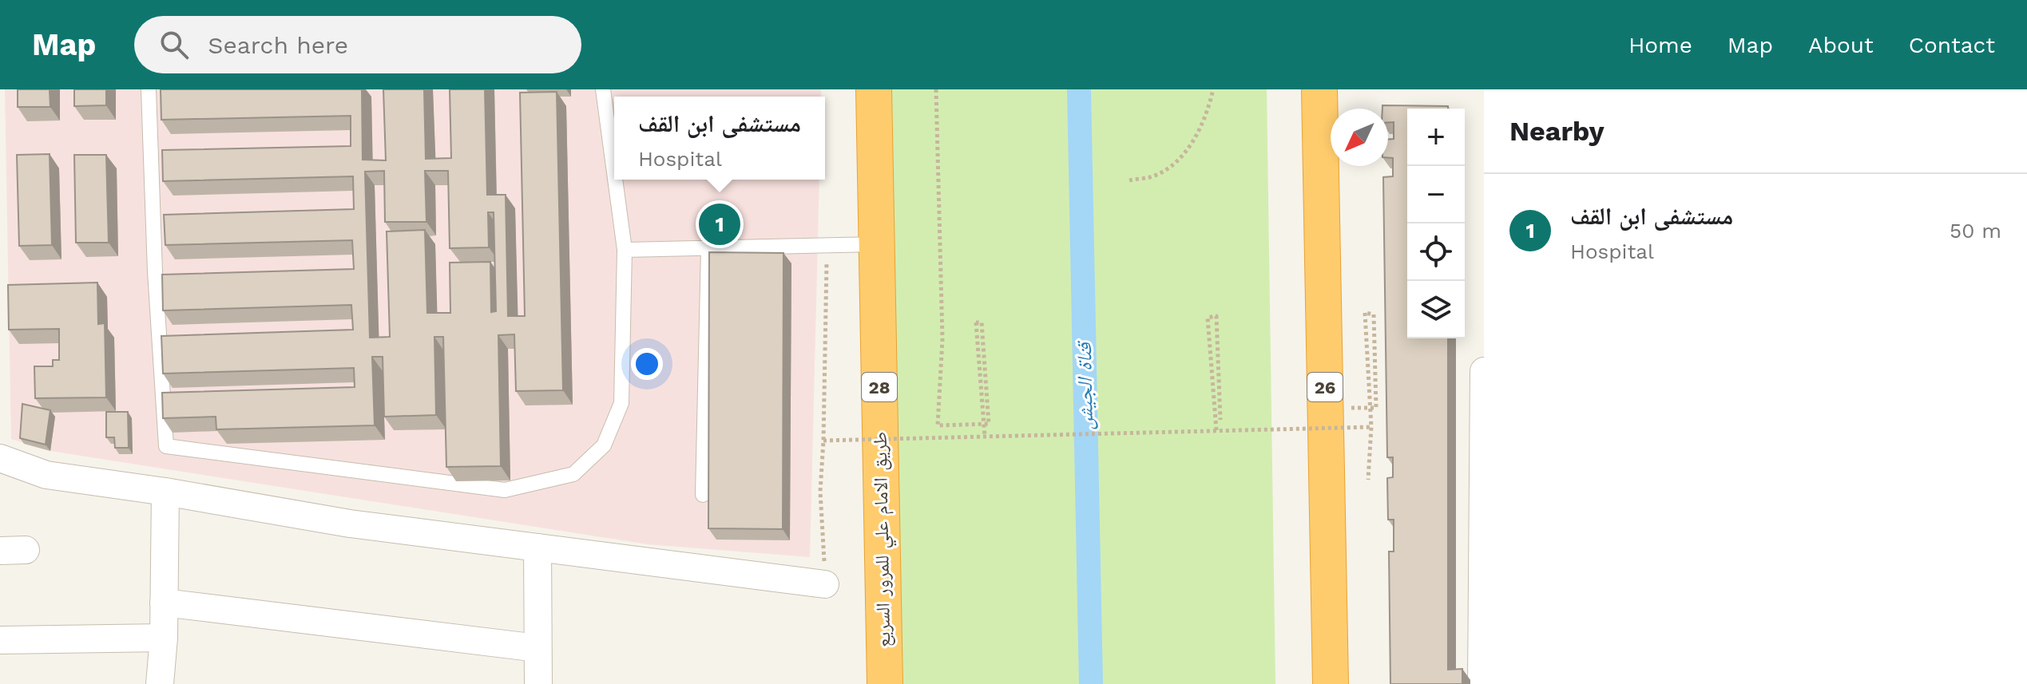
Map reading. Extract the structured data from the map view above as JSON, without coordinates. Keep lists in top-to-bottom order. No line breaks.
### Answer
{"streets":{"highway":["28","26","طريق الامام علي للمرور السريع"]},"water":["قناة الجيش"],"north":"bottom left","page":{"header":"Map","search":"Search here","nav":["Home","Map","About","Contact"],"heading":"Nearby","popup":["مستشفى ابن القف","Hospital"],"map_buttons":["+","−"],"list":[{"mark":"1","name":"مستشفى ابن القف","note":"Hospital","value":"50 m"}],"pins":"1"}}
